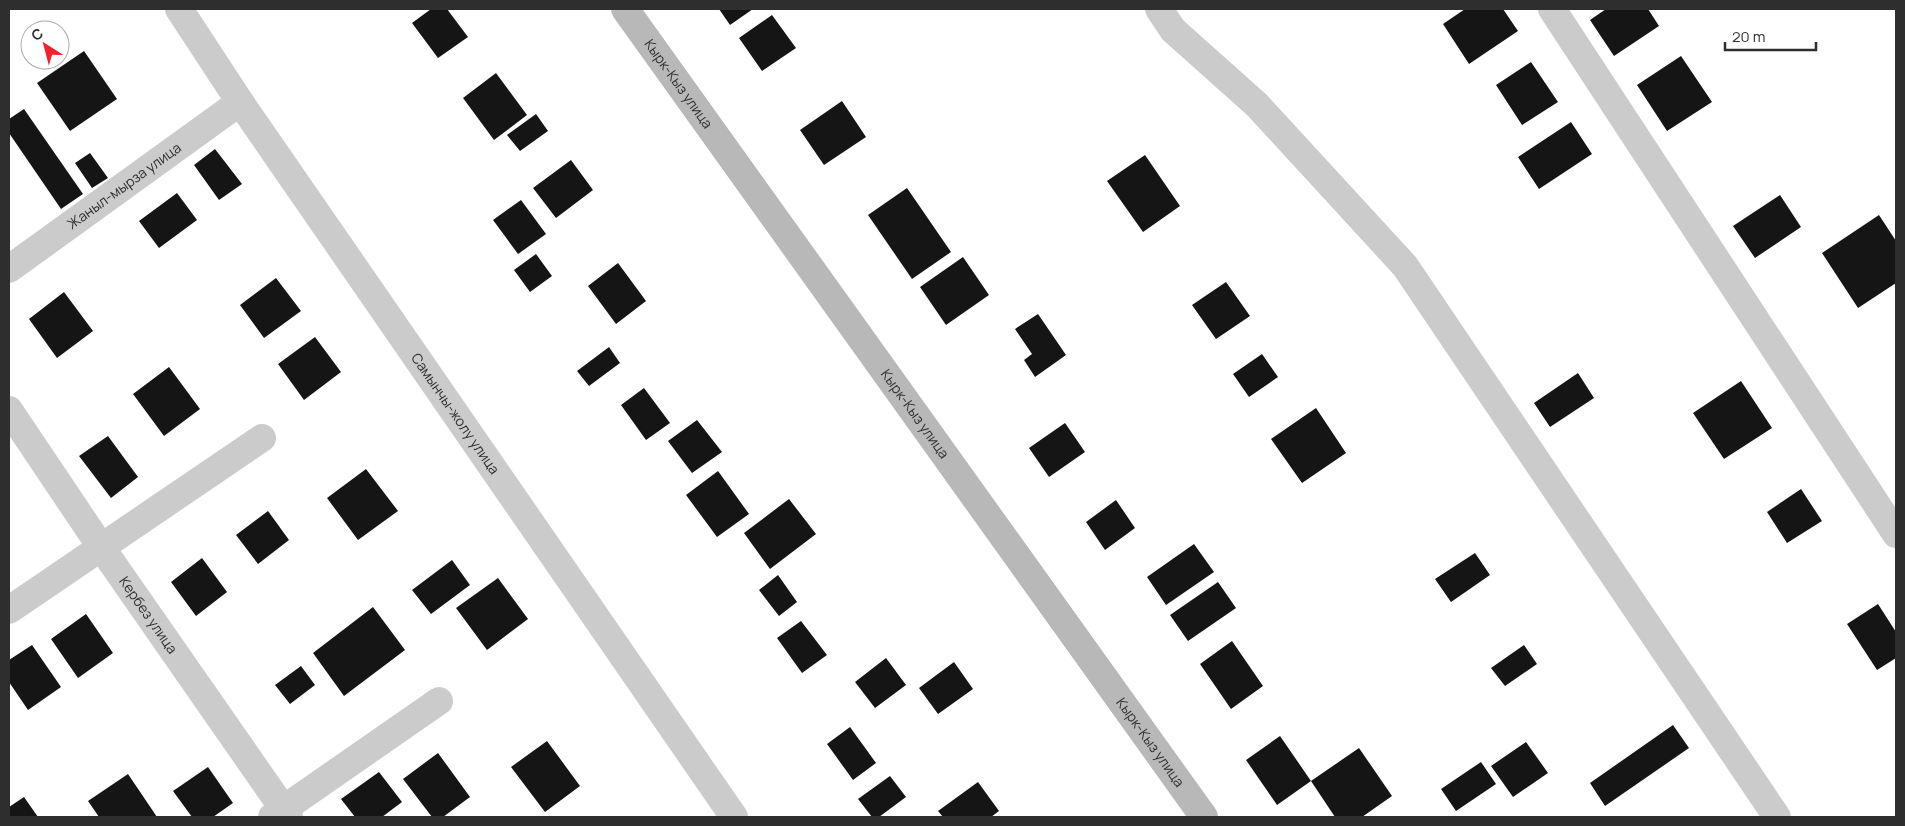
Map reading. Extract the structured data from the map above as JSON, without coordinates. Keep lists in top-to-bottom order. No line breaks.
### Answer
{"streets":{"street":["Кырк-Кыз улица","Жаныл-мырза улица","Самынчы-жолу улица","Кербез улица"]},"crossings":[["Жаныл-мырза улица","Самынчы-жолу улица"]],"scale_bar":"20 m","north":"top left"}
